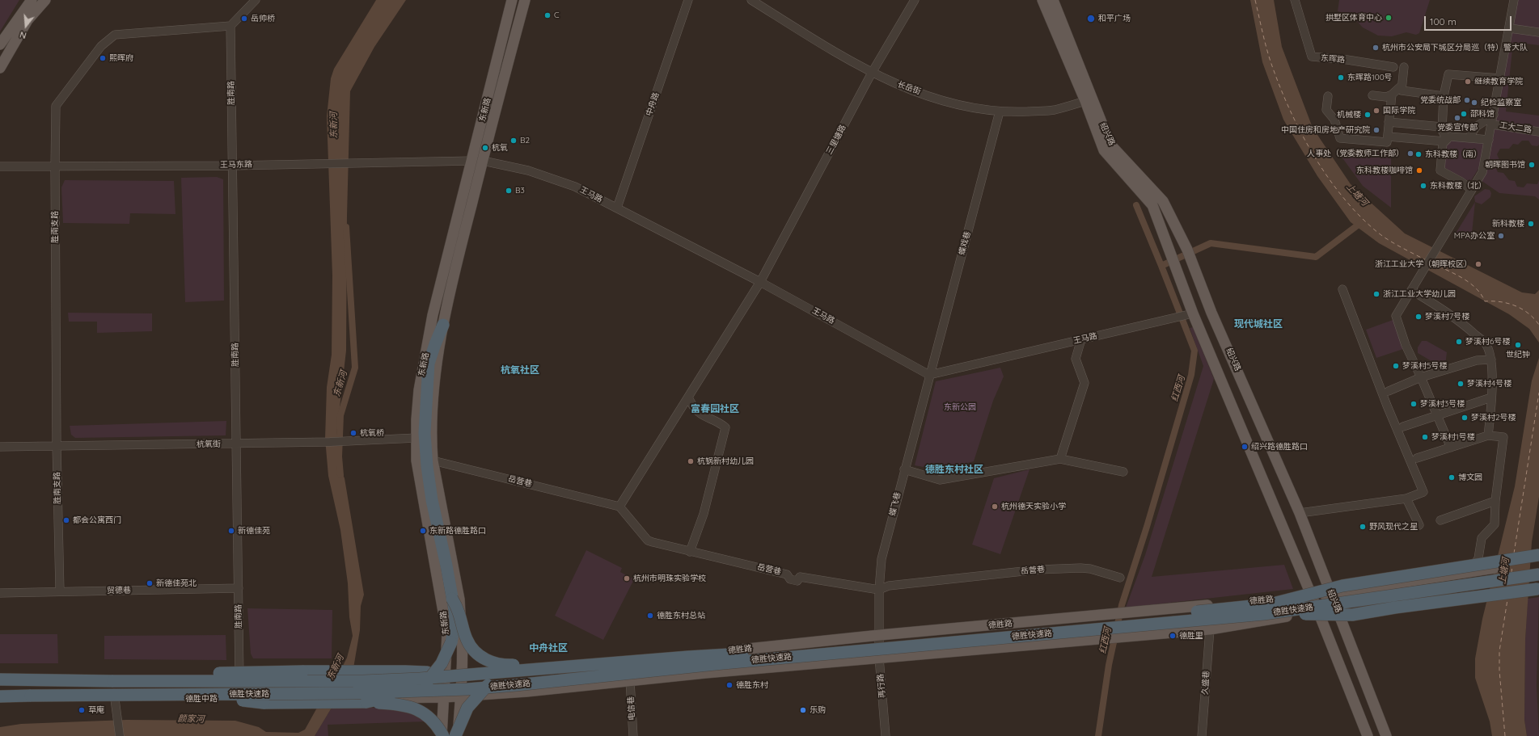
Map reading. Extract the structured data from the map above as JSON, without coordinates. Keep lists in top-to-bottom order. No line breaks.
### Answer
{"streets":{"highway":["德胜快速路"],"main road":["东新路","绍兴路","德胜路","德胜中路"],"street":["东晖路","长岳街","胜南路","中舟路","工大二路","三里塘路","王马东路","王马路","胜南支路","蝶戏巷","杭氧街","岳营巷","蝶飞巷","贸德巷","久盛巷","再行路","电信巷"]},"crossings":[["长岳街","绍兴路"],["长岳街","三里塘路"],["长岳街","蝶戏巷"],["胜南路","王马东路"],["胜南路","胜南支路"],["胜南路","杭氧街"],["胜南路","贸德巷"],["胜南路","德胜中路"],["中舟路","王马路"],["东新路","王马东路"],["东新路","王马路"],["东新路","杭氧街"],["东新路","岳营巷"],["东新路","德胜路"],["东新路","德胜中路"],["绍兴路","王马路"],["绍兴路","德胜路"],["三里塘路","王马路"],["三里塘路","岳营巷"],["王马东路","胜南支路"],["王马路","蝶戏巷"],["王马路","蝶飞巷"],["胜南支路","杭氧街"],["胜南支路","贸德巷"],["蝶戏巷","蝶飞巷"],["岳营巷","蝶飞巷"],["蝶飞巷","德胜路"],["蝶飞巷","再行路"],["德胜路","德胜快速路"],["德胜路","再行路"],["德胜路","德胜中路"],["德胜快速路","德胜中路"]],"districts":["现代城社区","杭氧社区","富春园社区","德胜东村社区","中舟社区"],"water":["东新河","上塘河","红西河","颜家河"],"parks":["东新公园"],"places":["C","拱墅区体育中心","岳帅桥","和平广场","杭州市公安局下城区分局巡（特）警大队","熙晖府","东晖路100号","继续教育学院","党委统战部","纪检监察室","国际学院","邵科馆","机械楼","党委宣传部","中国住房和房地产研究院","B2","杭氧","人事处（党委教师工作部）","东科教楼（南）","朝晖图书馆","东科教楼咖啡馆","东科教楼（北）","B3","新科教楼","MPA办公室","浙江工业大学（朝晖校区）","浙江工业大学幼儿园","梦溪村7号楼","梦溪村6号楼","世纪钟","梦溪村5号楼","梦溪村4号楼","梦溪村3号楼","梦溪村2号楼","杭氧桥","梦溪村1号楼","绍兴路德胜路口","杭锅新村幼儿园","博文园","杭州德天实验小学","都会公寓西门","野风现代之星","新德佳苑","东新路德胜路口","杭州市明珠实验学校","新德佳苑北","德胜东村总站","德胜里","德胜东村","草庵","乐购"],"scale_bar":"100 m","north":"bottom"}
